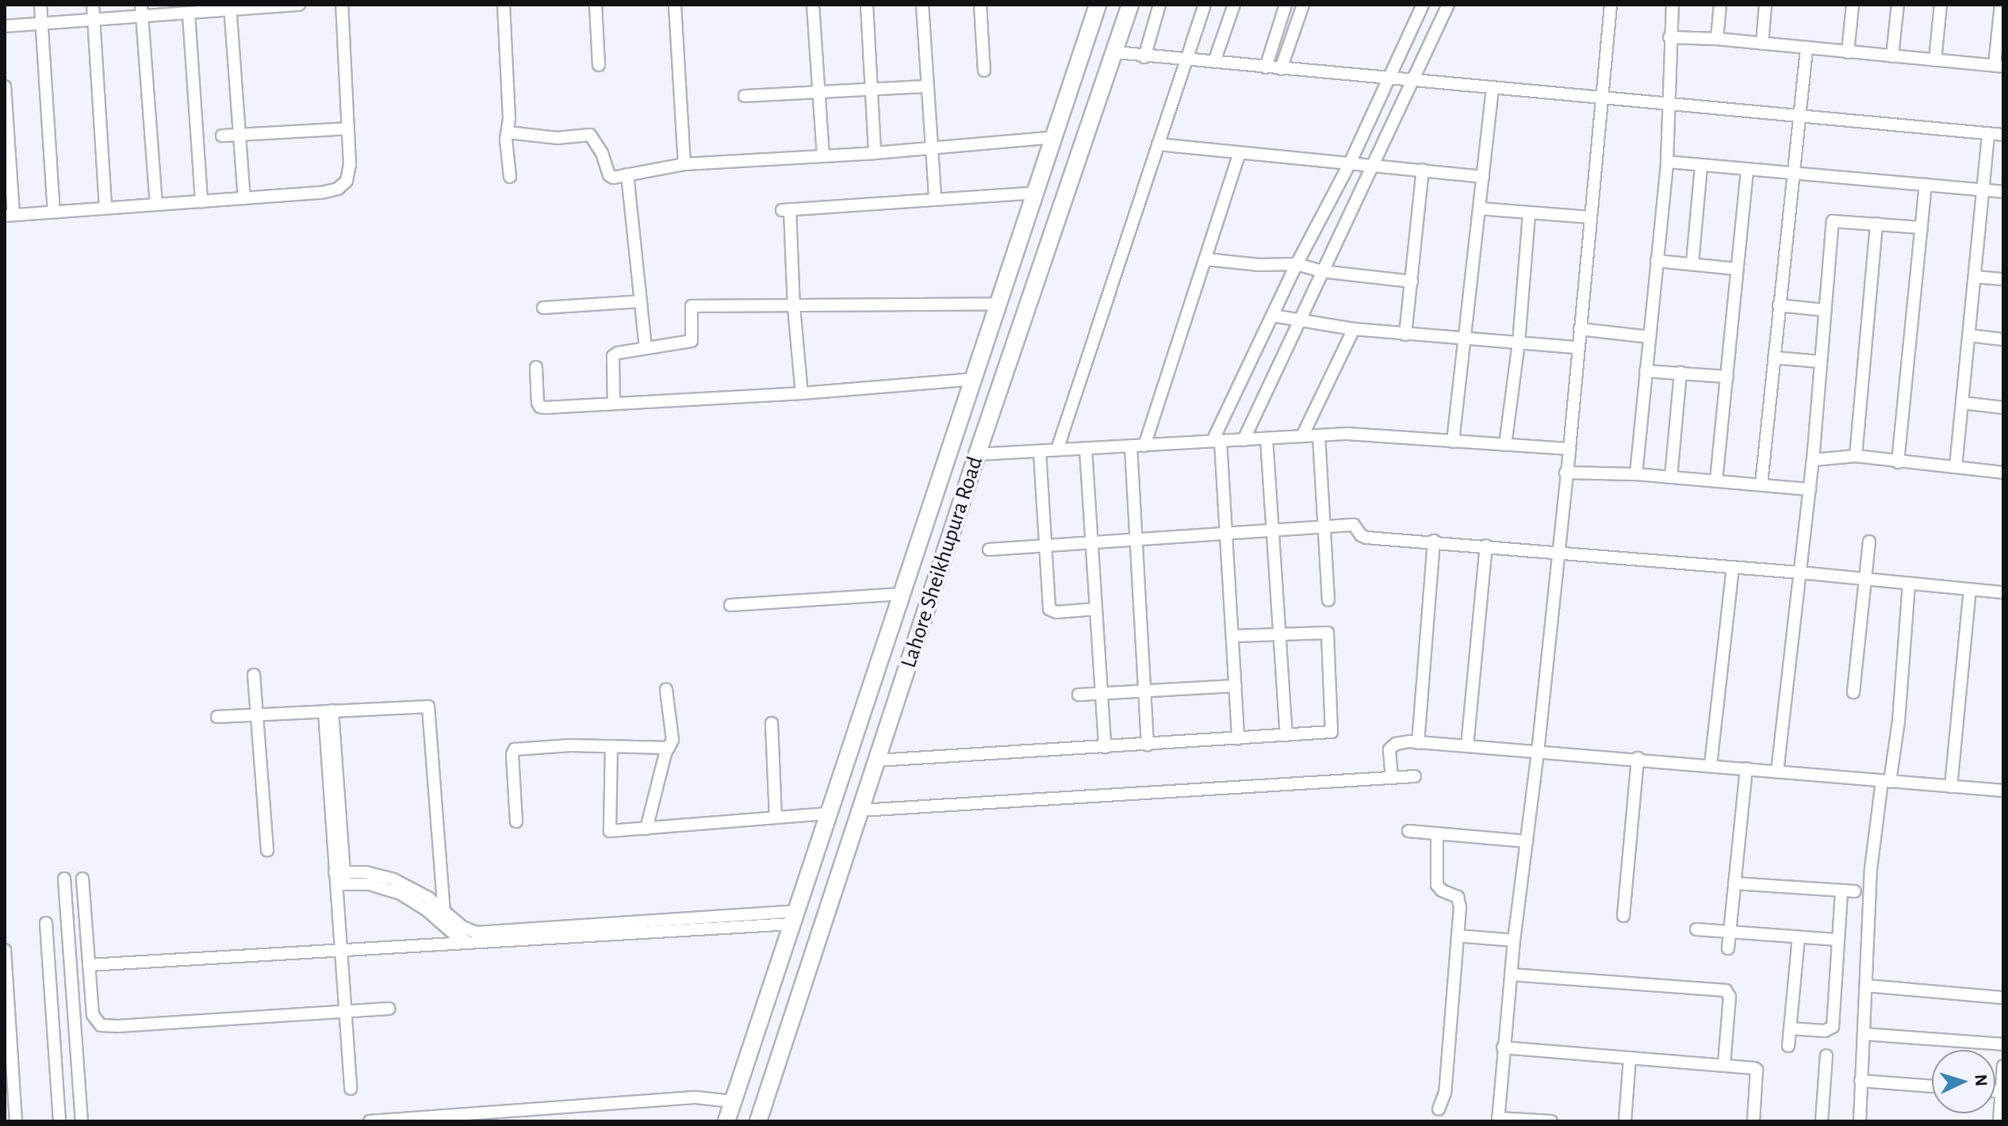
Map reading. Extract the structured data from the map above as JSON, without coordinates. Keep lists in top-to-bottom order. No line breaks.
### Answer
{"streets":{"highway":["Lahore Sheikhupura Road"]},"north":"right"}
